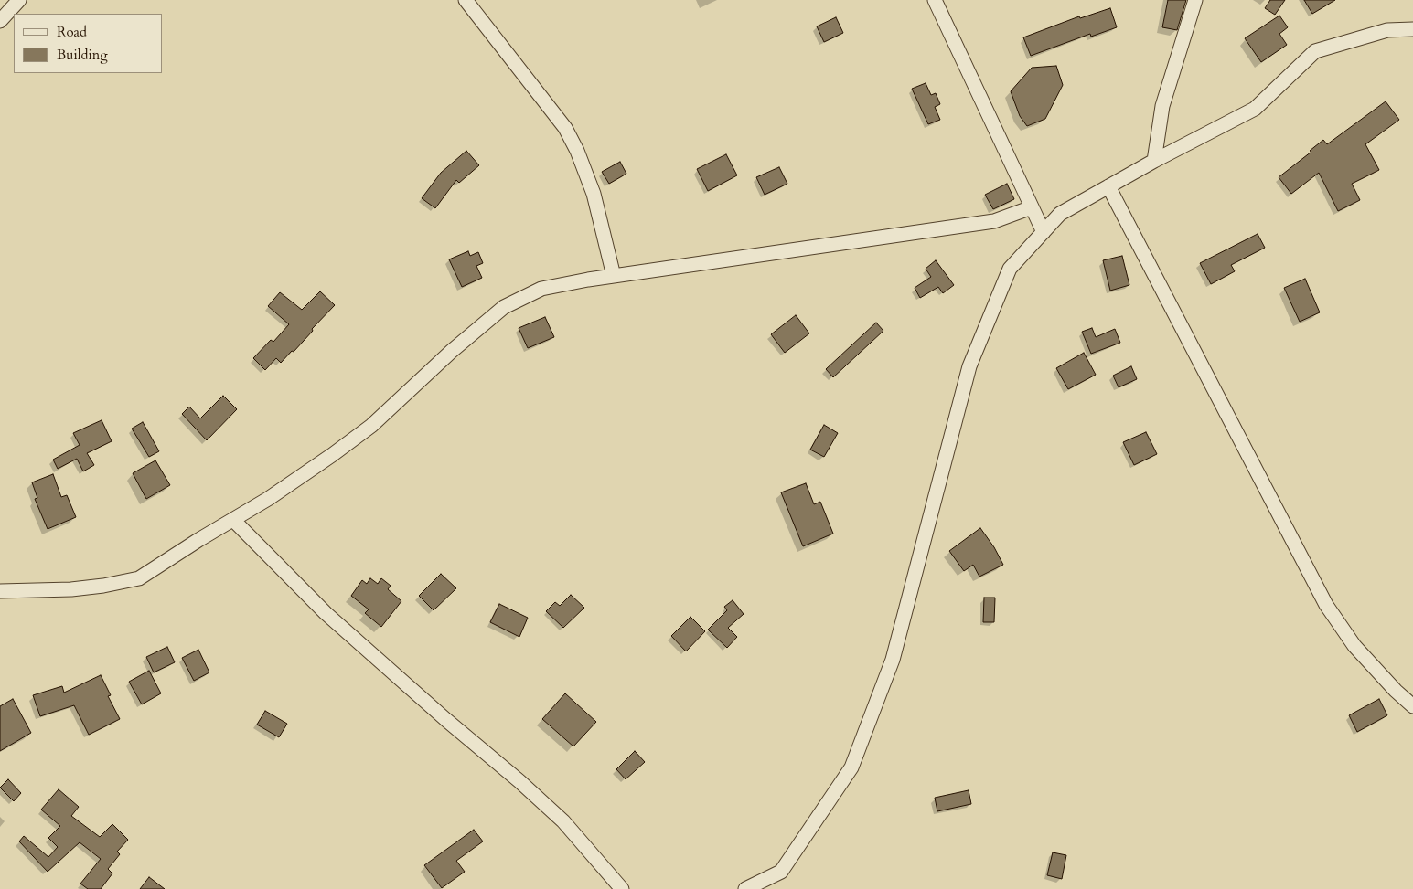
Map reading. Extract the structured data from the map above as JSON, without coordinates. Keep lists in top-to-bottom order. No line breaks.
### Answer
{"legend":["Road","Building"]}
